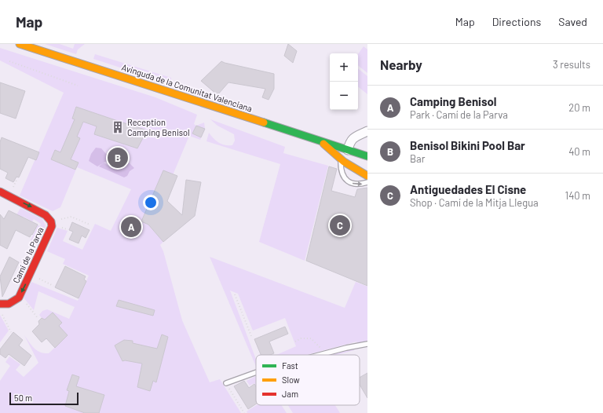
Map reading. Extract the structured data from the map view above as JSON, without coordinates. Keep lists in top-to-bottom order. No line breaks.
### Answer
{"streets":{"main road":["Avinguda de la Comunitat Valenciana","Camí de la Parva"]},"places":{"building":["Reception Camping Benisol"]},"legend":["Fast","Slow","Jam"],"scale_bar":"50 m","page":{"header":"Map","nav":["Map","Directions","Saved"],"heading":["Nearby","3 results"],"map_buttons":["+","−"],"list":[{"mark":"A","name":"Camping Benisol","note":"Park · Camí de la Parva","value":"20 m"},{"mark":"B","name":"Benisol Bikini Pool Bar","note":"Bar","value":"40 m"},{"mark":"C","name":"Antiguedades El Cisne","note":"Shop · Camí de la Mitja Llegua","value":"140 m"}],"pins":["B","C","A"],"scale":"50 m"}}
